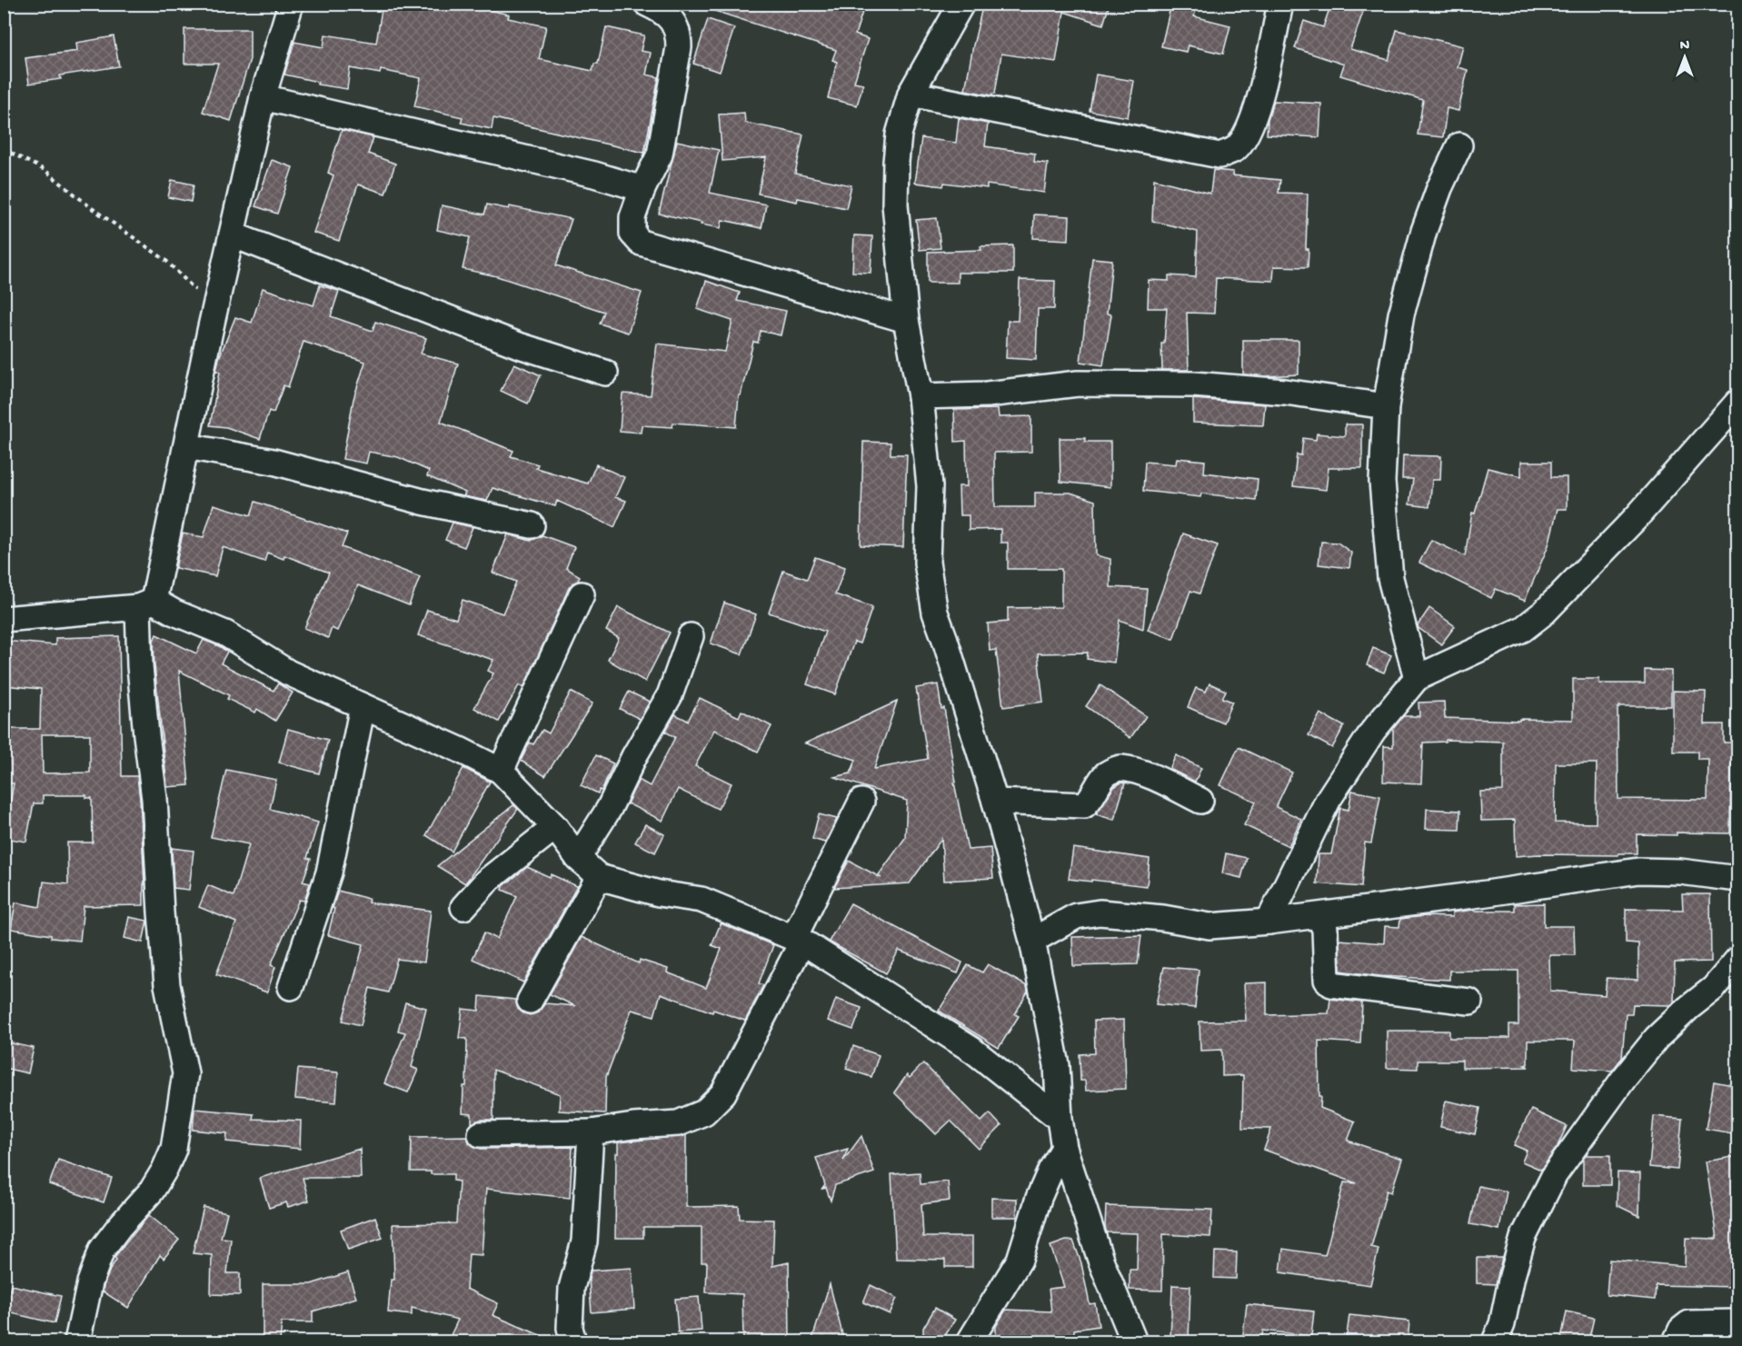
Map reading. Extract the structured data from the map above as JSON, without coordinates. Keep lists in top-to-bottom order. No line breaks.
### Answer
{"north":"top"}
